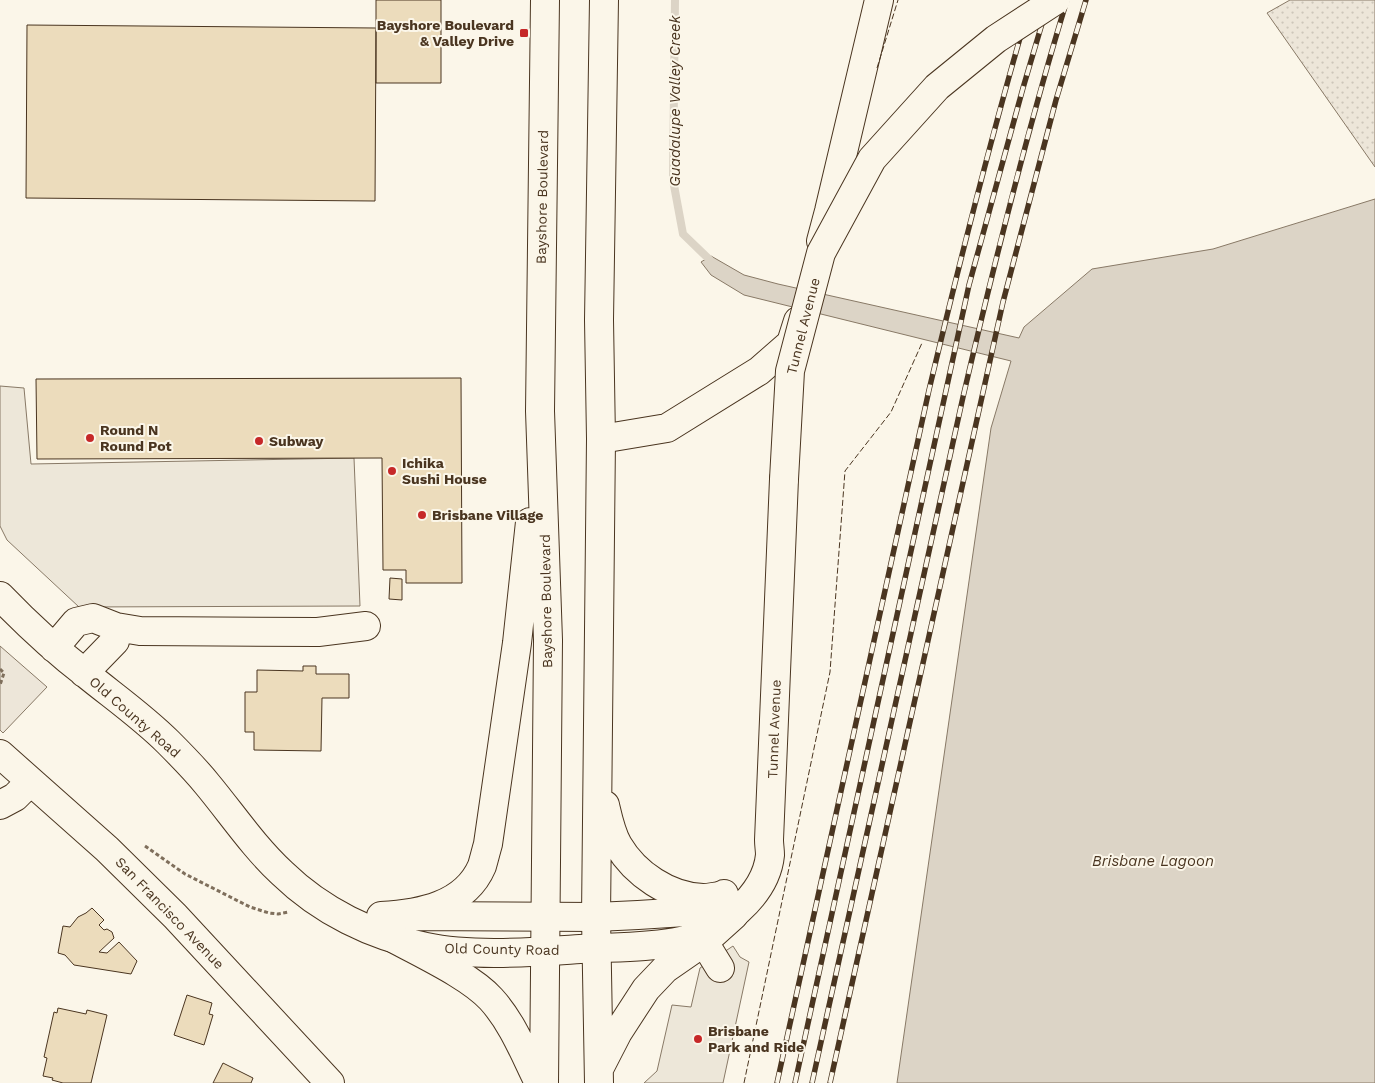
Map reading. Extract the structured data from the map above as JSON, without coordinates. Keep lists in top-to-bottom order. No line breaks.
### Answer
{"streets":{"main road":["Bayshore Boulevard","Tunnel Avenue","Old County Road","San Francisco Avenue"]},"crossings":[["Bayshore Boulevard","Old County Road"],["Tunnel Avenue","Old County Road"]],"water":["Guadalupe Valley Creek","Brisbane Lagoon"],"places":{"transit":["Bayshore Boulevard & Valley Drive"],"other":["Round N Round Pot","Subway","Ichika Sushi House","Brisbane Village","Brisbane Park and Ride"]}}
